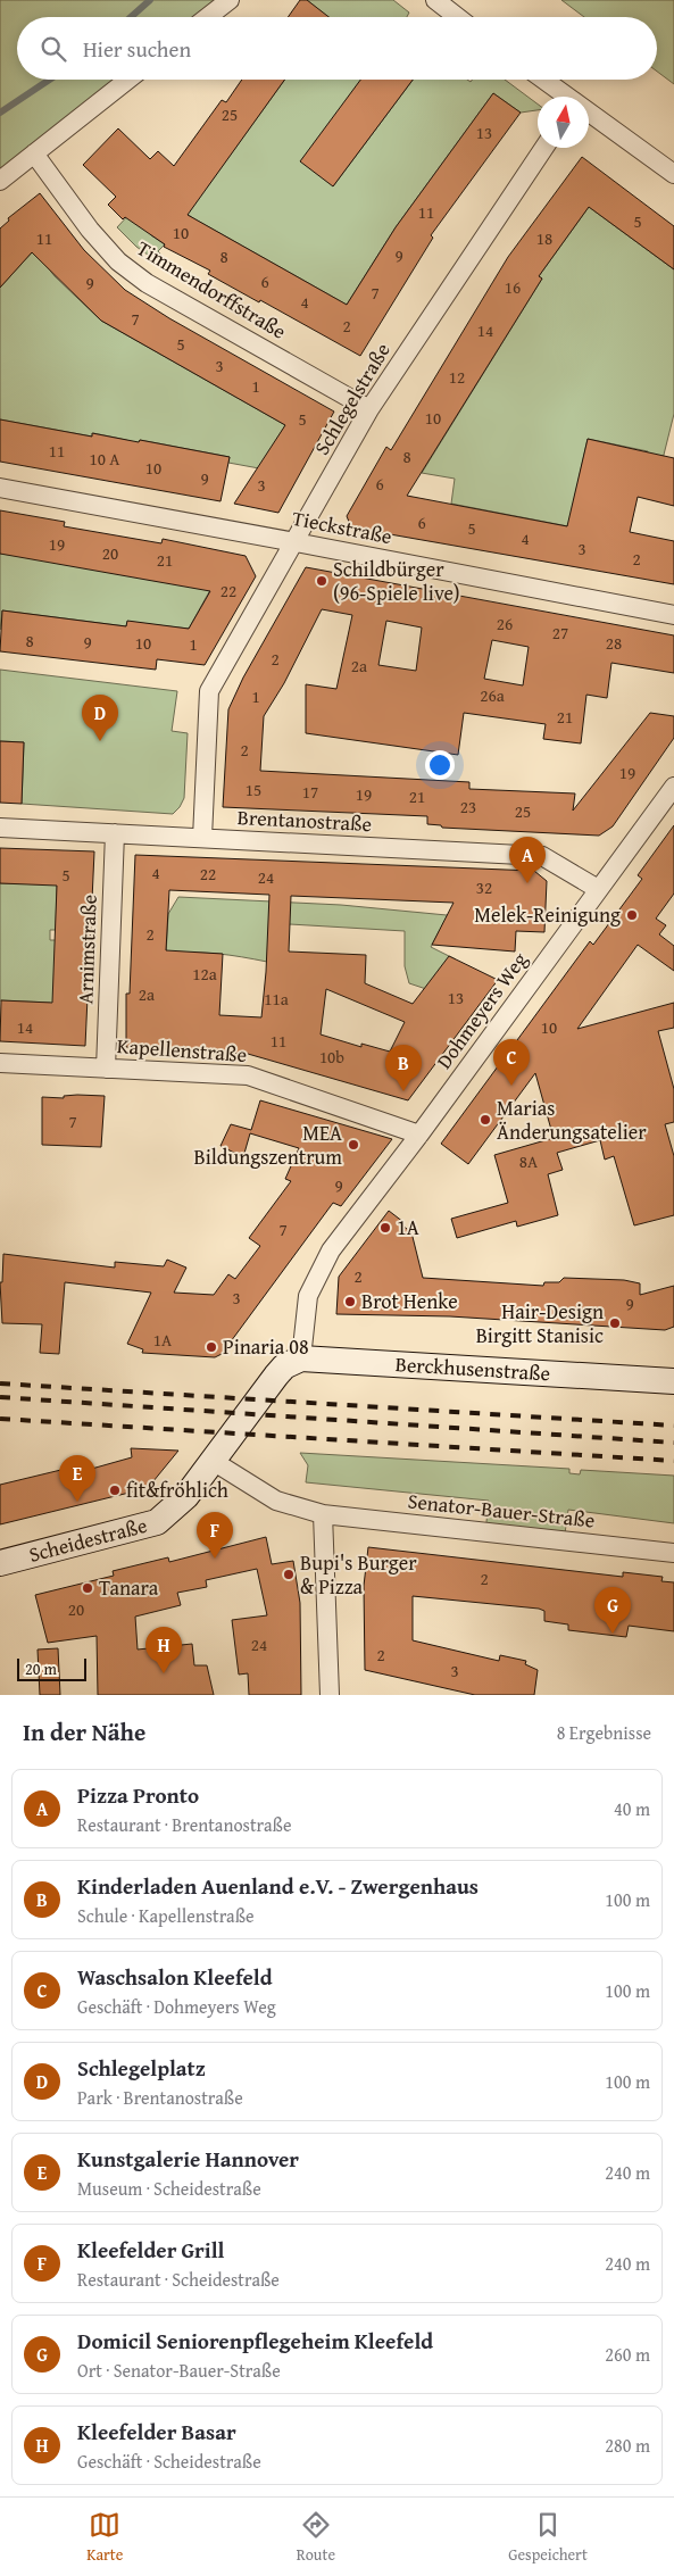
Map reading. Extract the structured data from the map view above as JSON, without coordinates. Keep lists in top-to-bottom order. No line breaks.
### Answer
{"streets":{"street":["Timmendorffstraße","Schlegelstraße","Tieckstraße","Brentanostraße","Arnimstraße","Dohmeyers Weg","Kapellenstraße","Berckhusenstraße","Senator-Bauer-Straße","Scheidestraße"]},"crossings":[["Timmendorffstraße","Schlegelstraße"],["Schlegelstraße","Tieckstraße"],["Schlegelstraße","Brentanostraße"],["Brentanostraße","Arnimstraße"],["Brentanostraße","Dohmeyers Weg"],["Arnimstraße","Kapellenstraße"],["Dohmeyers Weg","Kapellenstraße"],["Dohmeyers Weg","Berckhusenstraße"],["Dohmeyers Weg","Scheidestraße"],["Berckhusenstraße","Scheidestraße"],["Senator-Bauer-Straße","Scheidestraße"]],"places":["Schildbürger (96-Spiele live)","Melek-Reinigung","Marias Änderungsatelier","MEA Bildungszentrum","1A","Brot Henke","Hair-Design Birgitt Stanisic","Pinaria 08","fit&fröhlich","Bupi's Burger & Pizza","Tanara"],"house_numbers":["25","13","11","5","10","11","18","9","8","6","9","16","7","4","7","2","14","5","3","12","1","10","5","11","8","10 A","10","9","6","3","6","5","4","19","3","20","2","21","22","26","27","8","9","10","28","1","2","2a","26a","1","21","2","19","15","17","19","21","23","25","4","22","5","24","32","2","12a","2a","13","11a","14","10","11","10b","7","8A","9","7","2","3","9","1A","2","20","24","2","3"],"scale_bar":"20 m","north":"top","page":{"search":"Hier suchen","pins":["D","A","C","B","E","F","G","H"],"scale":"20 m","heading":["In der Nähe","8 Ergebnisse"],"list":[{"mark":"A","name":"Pizza Pronto","note":"Restaurant · Brentanostraße","value":"40 m"},{"mark":"B","name":"Kinderladen Auenland e.V. - Zwergenhaus","note":"Schule · Kapellenstraße","value":"100 m"},{"mark":"C","name":"Waschsalon Kleefeld","note":"Geschäft · Dohmeyers Weg","value":"100 m"},{"mark":"D","name":"Schlegelplatz","note":"Park · Brentanostraße","value":"100 m"},{"mark":"E","name":"Kunstgalerie Hannover","note":"Museum · Scheidestraße","value":"240 m"},{"mark":"F","name":"Kleefelder Grill","note":"Restaurant · Scheidestraße","value":"240 m"},{"mark":"G","name":"Domicil Seniorenpflegeheim Kleefeld","note":"Ort · Senator-Bauer-Straße","value":"260 m"},{"mark":"H","name":"Kleefelder Basar","note":"Geschäft · Scheidestraße","value":"280 m"}],"nav":["Karte","Route","Gespeichert"]}}
